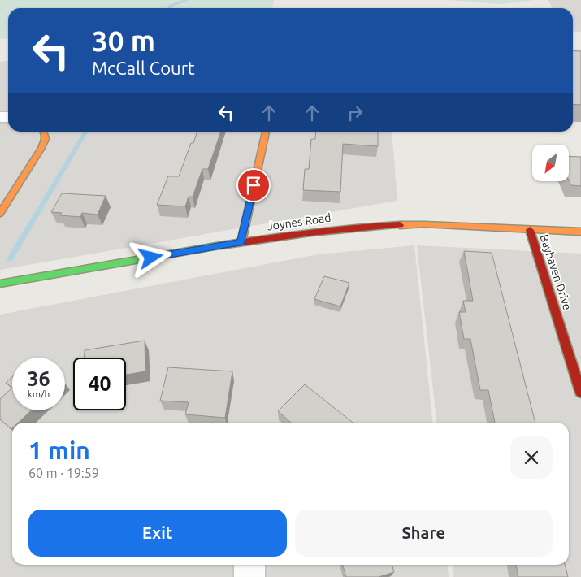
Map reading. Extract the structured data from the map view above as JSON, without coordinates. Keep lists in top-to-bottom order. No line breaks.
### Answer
{"streets":{"street":["Joynes Road","Bayhaven Drive"]},"crossings":[["Joynes Road","Bayhaven Drive"]],"north":"bottom left","page":{"turn":["30 m","McCall Court"],"speed":"36 km/h","limit":"40","heading":["1 min","60 m · 19:59"],"buttons":["Exit","Share"]}}
